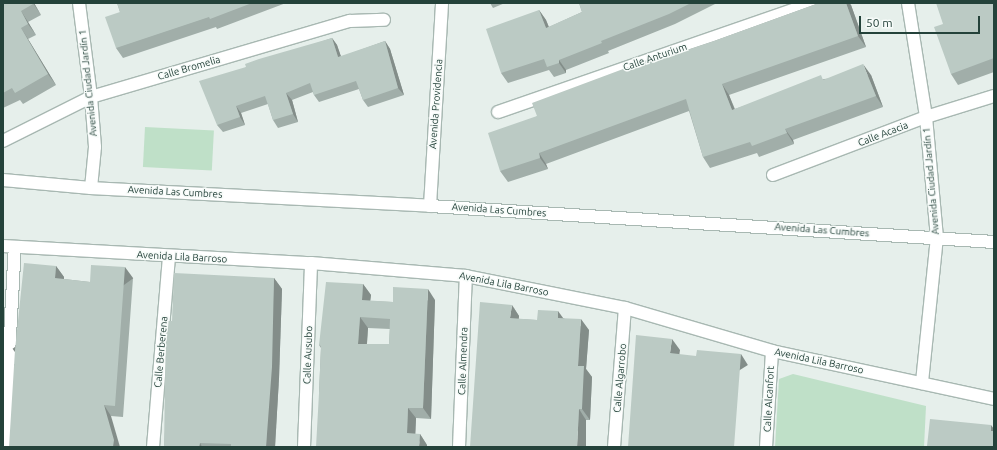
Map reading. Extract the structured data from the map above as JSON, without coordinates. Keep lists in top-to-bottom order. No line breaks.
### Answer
{"streets":{"street":["Calle Anturium","Calle Bromelia","Avenida Ciudad Jardín 1","Avenida Providencia","Calle Acacia","Avenida Las Cumbres","Avenida Lila Barroso","Calle Berberena","Calle Ausubo","Calle Almendra","Calle Algarrobo","Calle Alcanfort"]},"crossings":[["Calle Bromelia","Avenida Ciudad Jardín 1"],["Avenida Ciudad Jardín 1","Calle Acacia"],["Avenida Ciudad Jardín 1","Avenida Las Cumbres"],["Avenida Ciudad Jardín 1","Avenida Lila Barroso"],["Avenida Providencia","Avenida Las Cumbres"],["Avenida Lila Barroso","Calle Berberena"],["Avenida Lila Barroso","Calle Ausubo"],["Avenida Lila Barroso","Calle Almendra"],["Avenida Lila Barroso","Calle Algarrobo"],["Avenida Lila Barroso","Calle Alcanfort"]],"scale_bar":"50 m"}
